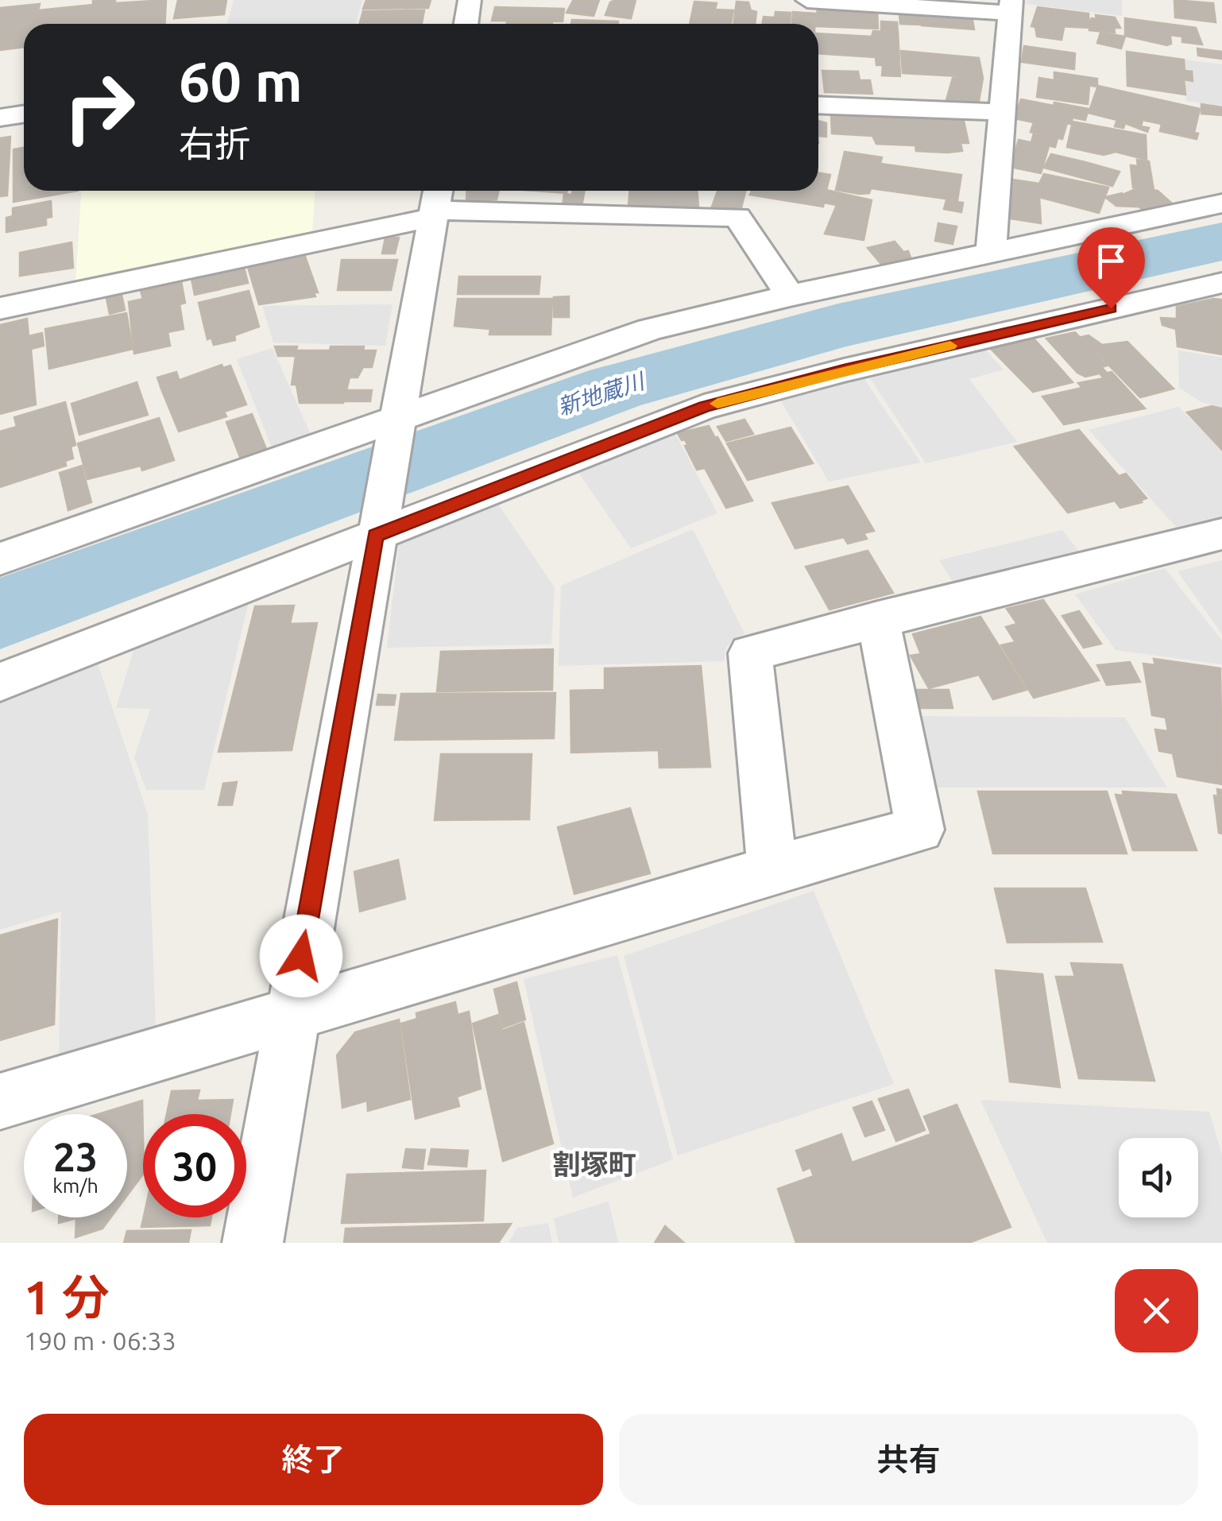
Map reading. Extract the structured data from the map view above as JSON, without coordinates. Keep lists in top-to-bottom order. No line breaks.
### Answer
{"districts":["割塚町"],"water":["新地蔵川"],"page":{"turn":["60 m","右折"],"speed":"23 km/h","limit":"30","heading":["1 分","190 m · 06:33"],"buttons":["終了","共有"]}}
